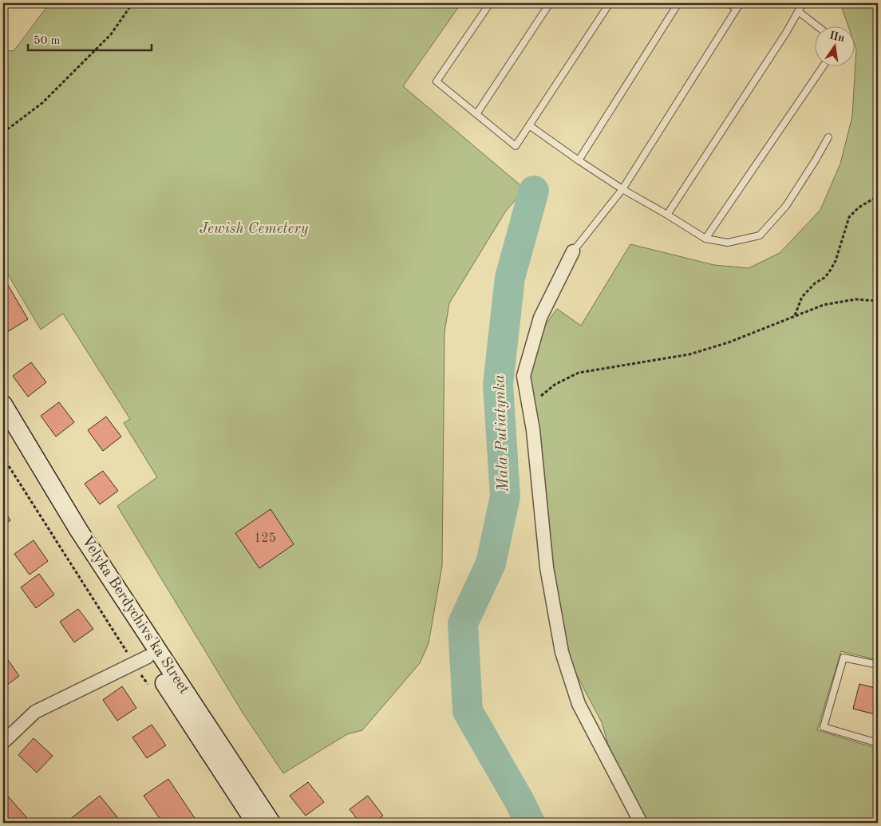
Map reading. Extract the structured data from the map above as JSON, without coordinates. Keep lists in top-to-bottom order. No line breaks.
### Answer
{"streets":{"main road":["Velyka Berdychivs'ka Street"]},"water":["Mala Putiatynka"],"parks":["Jewish Cemetery"],"house_numbers":["125"],"scale_bar":"50 m","north":"top"}
